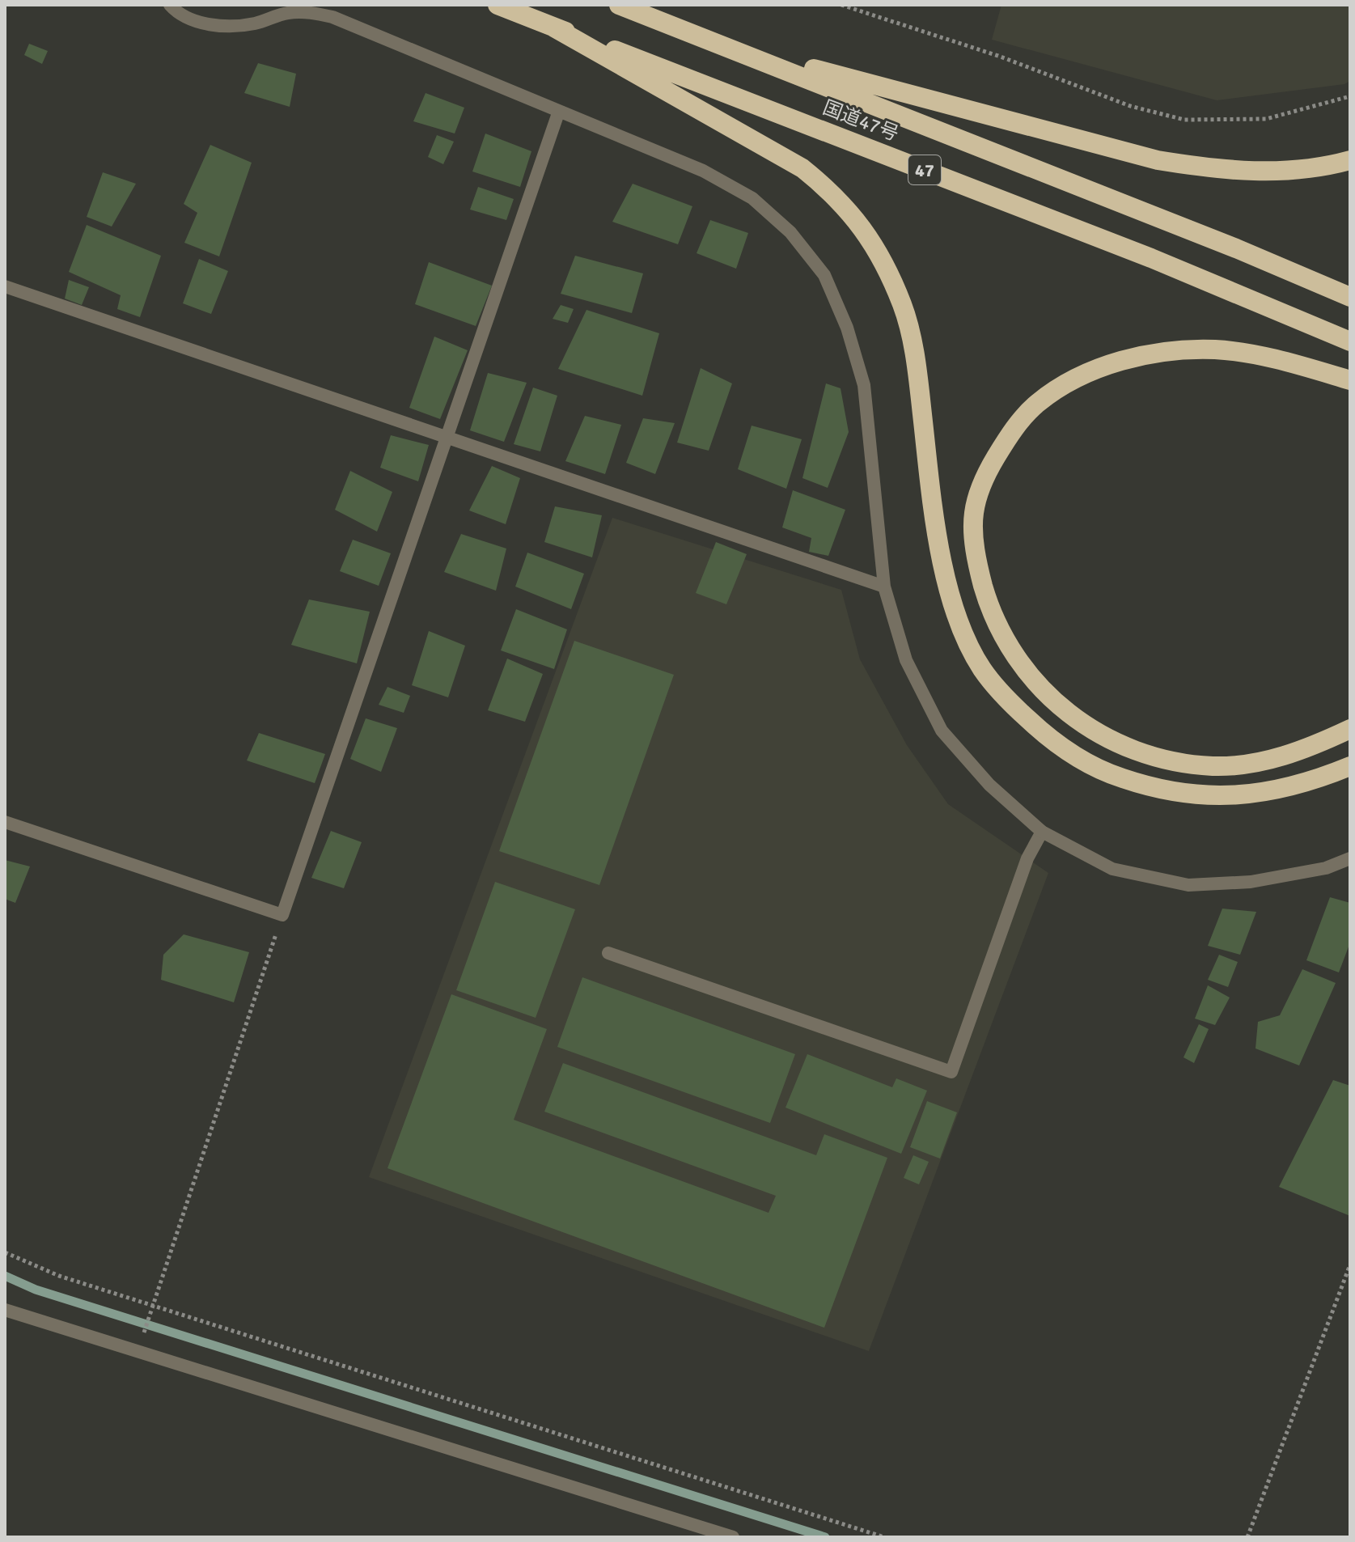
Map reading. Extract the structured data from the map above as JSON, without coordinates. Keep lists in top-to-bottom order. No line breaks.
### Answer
{"streets":{"highway":["国道47号","47"]}}
